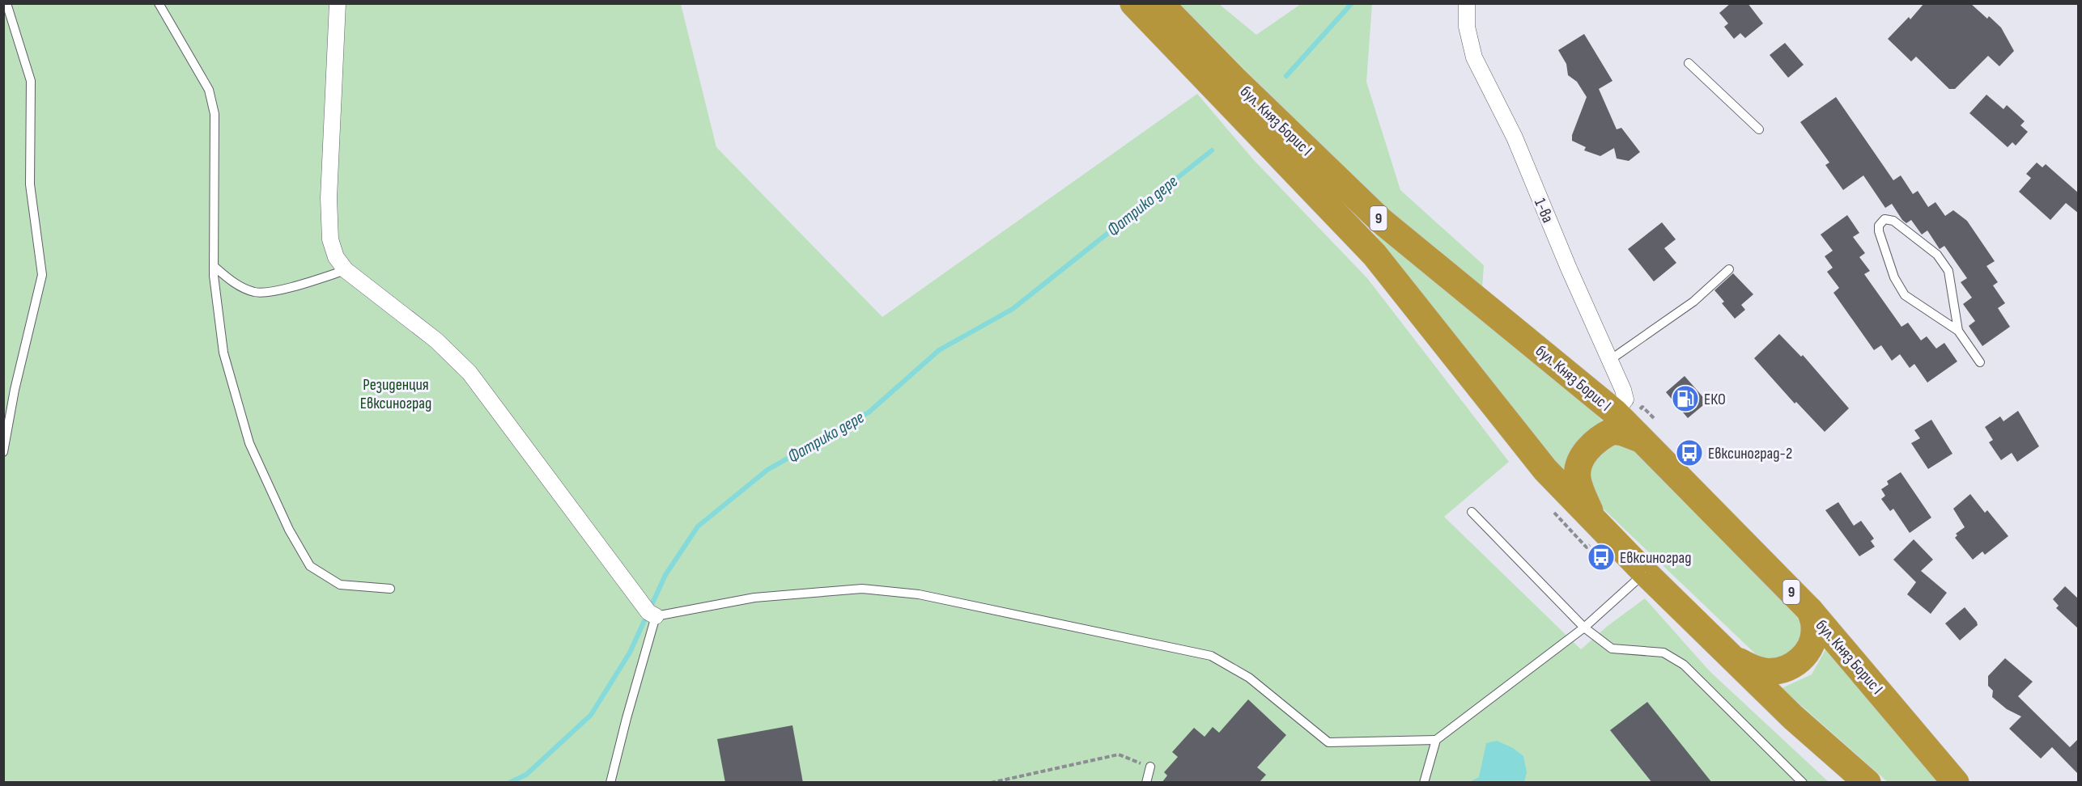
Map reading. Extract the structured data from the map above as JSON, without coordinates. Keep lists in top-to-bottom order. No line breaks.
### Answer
{"streets":{"highway":["бул. Княз Борис I","9"],"street":["1-ва"]},"crossings":[["бул. Княз Борис I","1-ва"]],"water":["Фатрико дере"],"parks":["Резиденция Евксиноград"],"places":{"fuel station":["ЕКО"],"bus stop":["Евксиноград-2","Евксиноград"]}}
